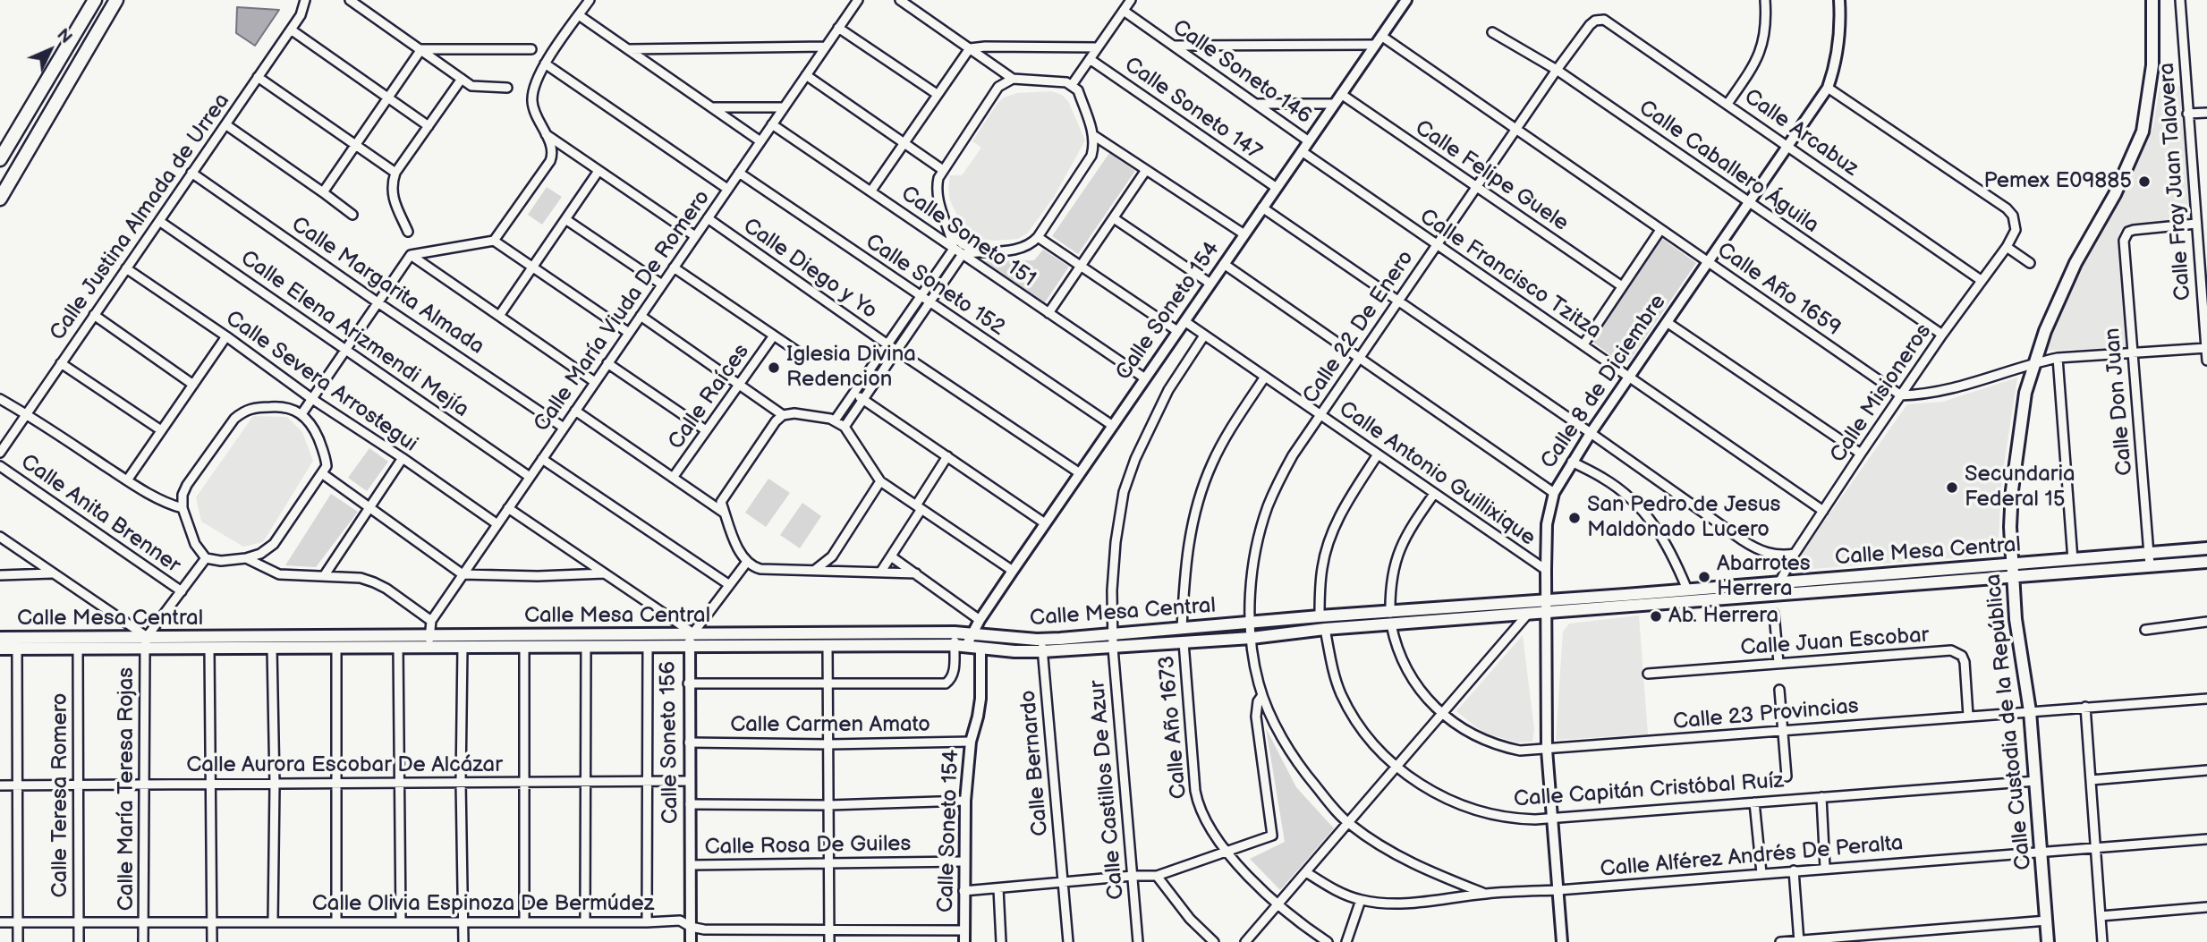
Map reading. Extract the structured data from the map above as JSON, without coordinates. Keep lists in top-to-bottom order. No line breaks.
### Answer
{"streets":{"main road":["Calle Mesa Central","Calle Custodia de la República"],"street":["Calle Soneto 146","Calle Soneto 147","Calle Arcabuz","Calle Caballero Águila","Calle Felipe Guele","Calle Fray Juan Talavera","Calle Justina Almada de Urrea","Calle Soneto 151","Calle Diego y Yo","Calle Francisco Tzitza","Calle Soneto 152","Calle Margarita Almada","Calle Año 1659","Calle María Viuda De Romero","Calle Soneto 154","Calle 22 De Enero","Calle Elena Arizmendi Mejía","Calle Severa Arrostegui","Calle 8 de Diciembre","Calle Misioneros","Calle Raíces","Calle Don Juan","Calle Antonio Guillixique","Calle Anita Brenner","Calle Juan Escobar","Calle 23 Provincias","Calle Carmen Amato","Calle Año 1673","Calle Soneto 156","Calle Bernardo","Calle Aurora Escobar De Alcázar","Calle María Teresa Rojas","Calle Castillos De Azur","Calle Capitán Cristóbal Ruíz","Calle Teresa Romero","Calle Rosa De Guiles","Calle Alférez Andrés De Peralta","Calle Olivia Espinoza De Bermúdez"]},"crossings":[["Calle Soneto 146","Calle Soneto 154"],["Calle Soneto 147","Calle Soneto 154"],["Calle Arcabuz","Calle 22 De Enero"],["Calle Arcabuz","Calle 8 de Diciembre"],["Calle Arcabuz","Calle Misioneros"],["Calle Caballero Águila","Calle 22 De Enero"],["Calle Caballero Águila","Calle 8 de Diciembre"],["Calle Caballero Águila","Calle Misioneros"],["Calle Felipe Guele","Calle Soneto 154"],["Calle Felipe Guele","Calle 22 De Enero"],["Calle Fray Juan Talavera","Calle Don Juan"],["Calle Justina Almada de Urrea","Calle Margarita Almada"],["Calle Justina Almada de Urrea","Calle Elena Arizmendi Mejía"],["Calle Justina Almada de Urrea","Calle Severa Arrostegui"],["Calle Soneto 151","Calle María Viuda De Romero"],["Calle Soneto 151","Calle Soneto 154"],["Calle Diego y Yo","Calle María Viuda De Romero"],["Calle Diego y Yo","Calle Soneto 154"],["Calle Francisco Tzitza","Calle Soneto 154"],["Calle Francisco Tzitza","Calle 22 De Enero"],["Calle Francisco Tzitza","Calle 8 de Diciembre"],["Calle Francisco Tzitza","Calle Misioneros"],["Calle Soneto 152","Calle María Viuda De Romero"],["Calle Soneto 152","Calle Soneto 154"],["Calle Margarita Almada","Calle María Viuda De Romero"],["Calle Año 1659","Calle Soneto 154"],["Calle Año 1659","Calle 22 De Enero"],["Calle Año 1659","Calle 8 de Diciembre"],["Calle Año 1659","Calle Misioneros"],["Calle María Viuda De Romero","Calle Elena Arizmendi Mejía"],["Calle María Viuda De Romero","Calle Severa Arrostegui"],["Calle María Viuda De Romero","Calle Mesa Central"],["Calle Soneto 154","Calle Antonio Guillixique"],["Calle Soneto 154","Calle Mesa Central"],["Calle Soneto 154","Calle Carmen Amato"],["Calle Soneto 154","Calle Rosa De Guiles"],["Calle Soneto 154","Calle Olivia Espinoza De Bermúdez"],["Calle 22 De Enero","Calle Antonio Guillixique"],["Calle 22 De Enero","Calle Mesa Central"],["Calle 22 De Enero","Calle Año 1673"],["Calle 22 De Enero","Calle Alférez Andrés De Peralta"],["Calle 8 de Diciembre","Calle Misioneros"],["Calle 8 de Diciembre","Calle Antonio Guillixique"],["Calle 8 de Diciembre","Calle Mesa Central"],["Calle 8 de Diciembre","Calle 23 Provincias"],["Calle 8 de Diciembre","Calle Capitán Cristóbal Ruíz"],["Calle 8 de Diciembre","Calle Alférez Andrés De Peralta"],["Calle Misioneros","Calle Mesa Central"],["Calle Don Juan","Calle Mesa Central"],["Calle Antonio Guillixique","Calle 23 Provincias"],["Calle Antonio Guillixique","Calle Año 1673"],["Calle Antonio Guillixique","Calle Castillos De Azur"],["Calle Mesa Central","Calle 23 Provincias"],["Calle Mesa Central","Calle Custodia de la República"],["Calle Mesa Central","Calle Año 1673"],["Calle Mesa Central","Calle Soneto 156"],["Calle Mesa Central","Calle Bernardo"],["Calle Mesa Central","Calle María Teresa Rojas"],["Calle Mesa Central","Calle Castillos De Azur"],["Calle Mesa Central","Calle Capitán Cristóbal Ruíz"],["Calle Mesa Central","Calle Teresa Romero"],["Calle Juan Escobar","Calle 23 Provincias"],["Calle 23 Provincias","Calle Custodia de la República"],["Calle Custodia de la República","Calle Capitán Cristóbal Ruíz"],["Calle Custodia de la República","Calle Alférez Andrés De Peralta"],["Calle Carmen Amato","Calle Soneto 156"],["Calle Soneto 156","Calle Aurora Escobar De Alcázar"],["Calle Soneto 156","Calle Rosa De Guiles"],["Calle Soneto 156","Calle Olivia Espinoza De Bermúdez"],["Calle Aurora Escobar De Alcázar","Calle María Teresa Rojas"],["Calle Aurora Escobar De Alcázar","Calle Teresa Romero"],["Calle María Teresa Rojas","Calle Olivia Espinoza De Bermúdez"],["Calle Teresa Romero","Calle Olivia Espinoza De Bermúdez"]],"places":["Pemex E09885","Iglesia Divina Redencion","Secundaria Federal 15","San Pedro de Jesus Maldonado Lucero","Abarrotes Herrera","Ab. Herrera"],"north":"top right"}
